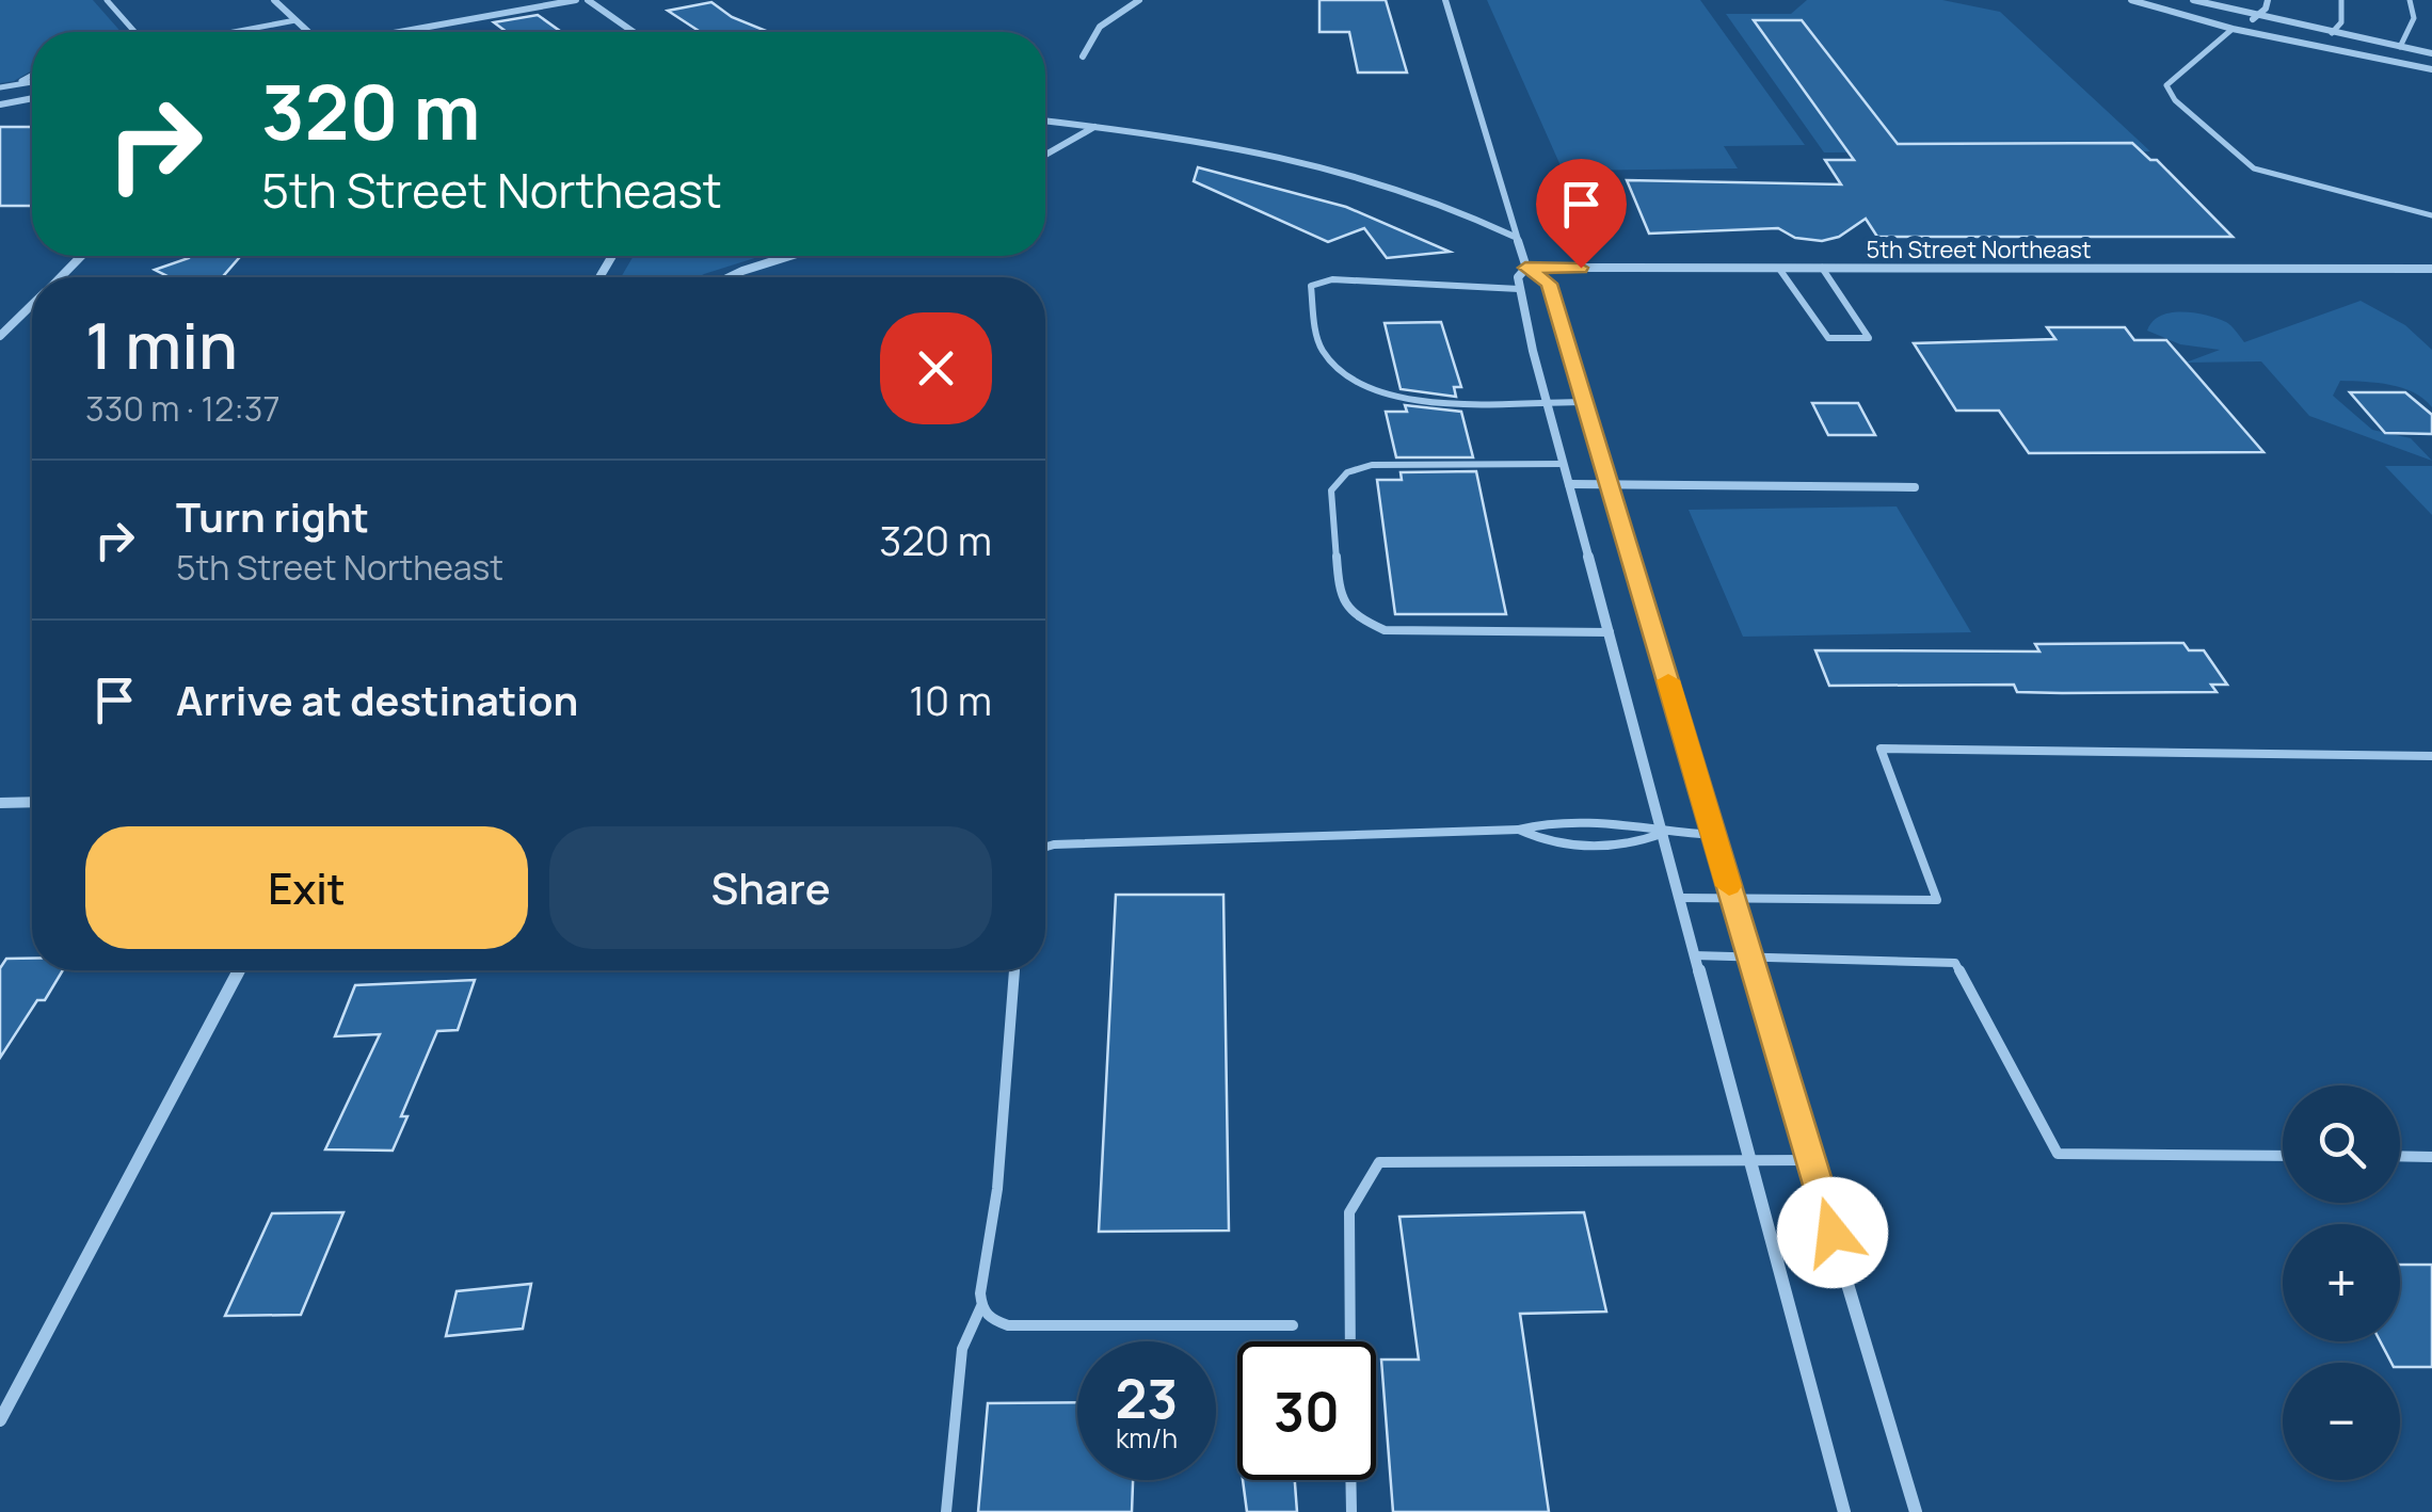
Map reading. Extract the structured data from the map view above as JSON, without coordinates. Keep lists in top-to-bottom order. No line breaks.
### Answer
{"streets":{"street":["5th Street Northeast"]},"page":{"turn":["320 m","5th Street Northeast"],"heading":["1 min","330 m · 12:37"],"list":[{"name":"Turn right","note":"5th Street Northeast","value":"320 m"},{"name":"Arrive at destination","value":"10 m"}],"buttons":["Exit","Share"],"map_buttons":["+","−"],"speed":"23 km/h","limit":"30"}}
